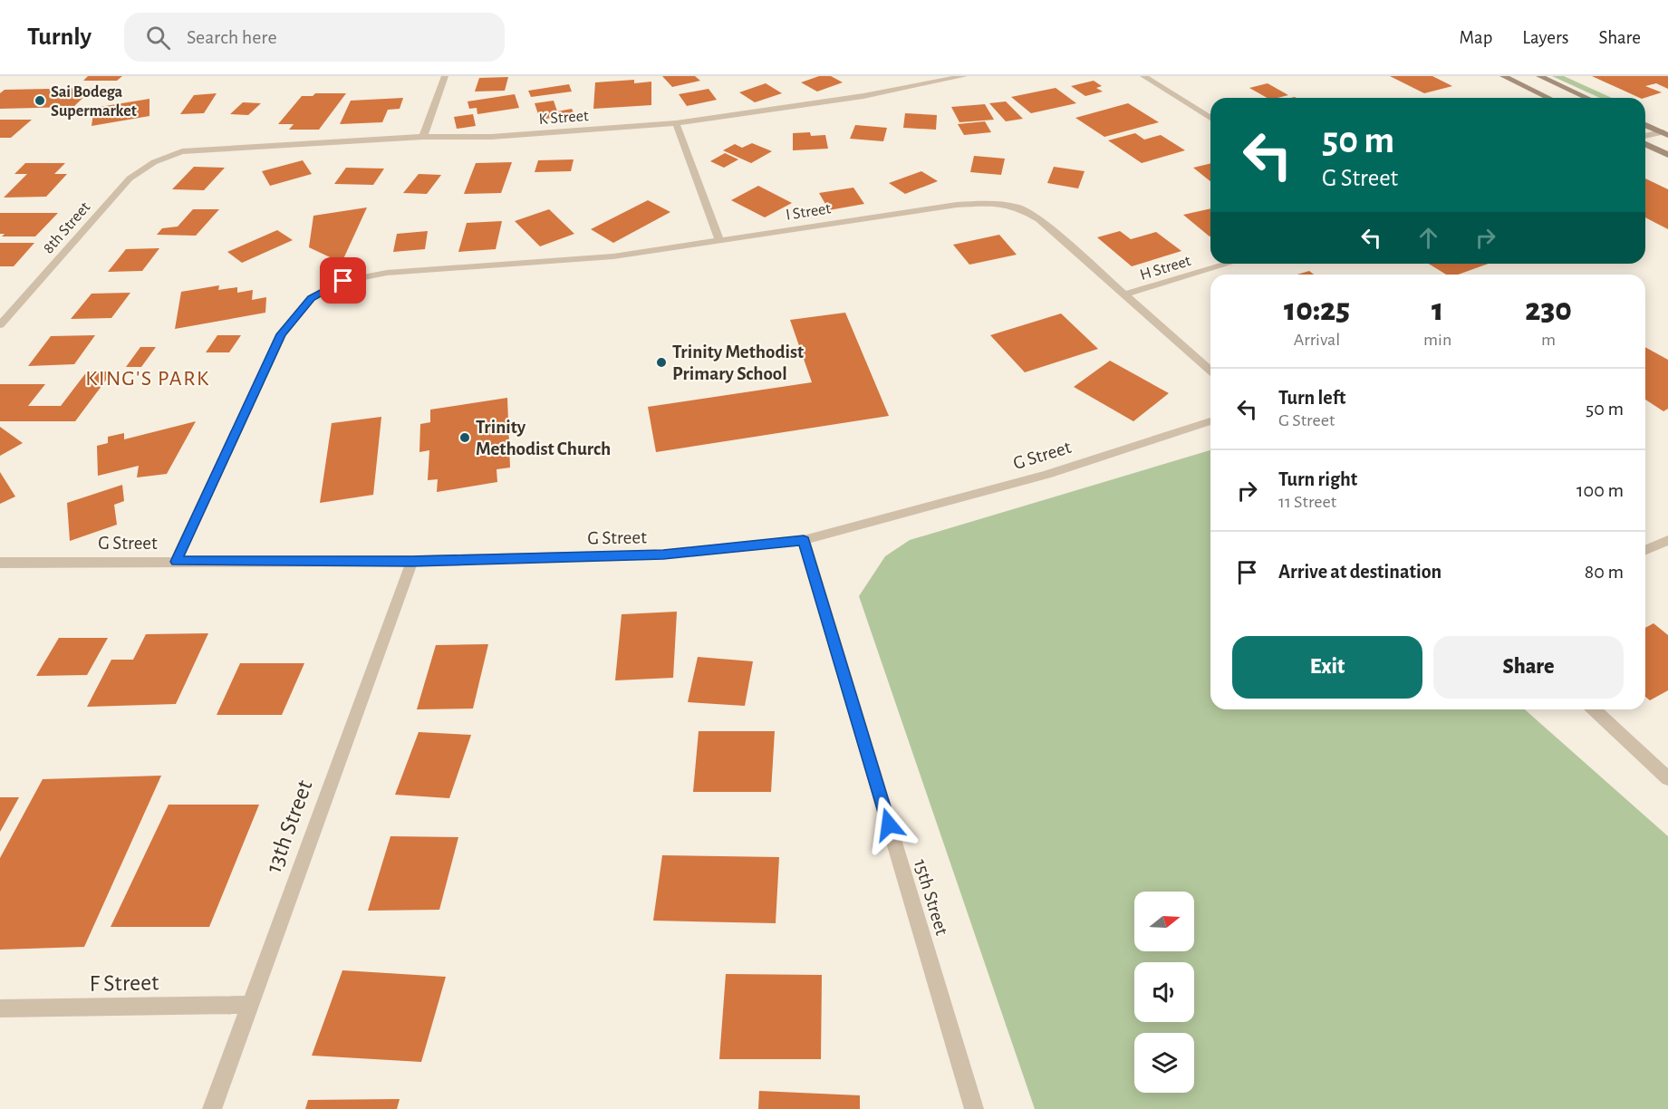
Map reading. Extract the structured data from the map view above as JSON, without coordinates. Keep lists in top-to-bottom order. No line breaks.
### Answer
{"streets":{"street":["K Street","I Street","8th Street","H Street","G Street","13th Street","15th Street","F Street"]},"crossings":[["K Street","8th Street"],["I Street","H Street"],["I Street","G Street"],["G Street","13th Street"],["G Street","15th Street"],["13th Street","F Street"]],"districts":["KING'S PARK"],"places":["Sai Bodega Supermarket","Trinity Methodist Primary School","Trinity Methodist Church"],"north":"right","page":{"header":"Turnly","search":"Search here","nav":["Map","Layers","Share"],"turn":["50 m","G Street"],"eta":["10:25","Arrival","1","min","230","m"],"list":[{"name":"Turn left","note":"G Street","value":"50 m"},{"name":"Turn right","note":"11 Street","value":"100 m"},{"name":"Arrive at destination","value":"80 m"}],"buttons":["Exit","Share"]}}
